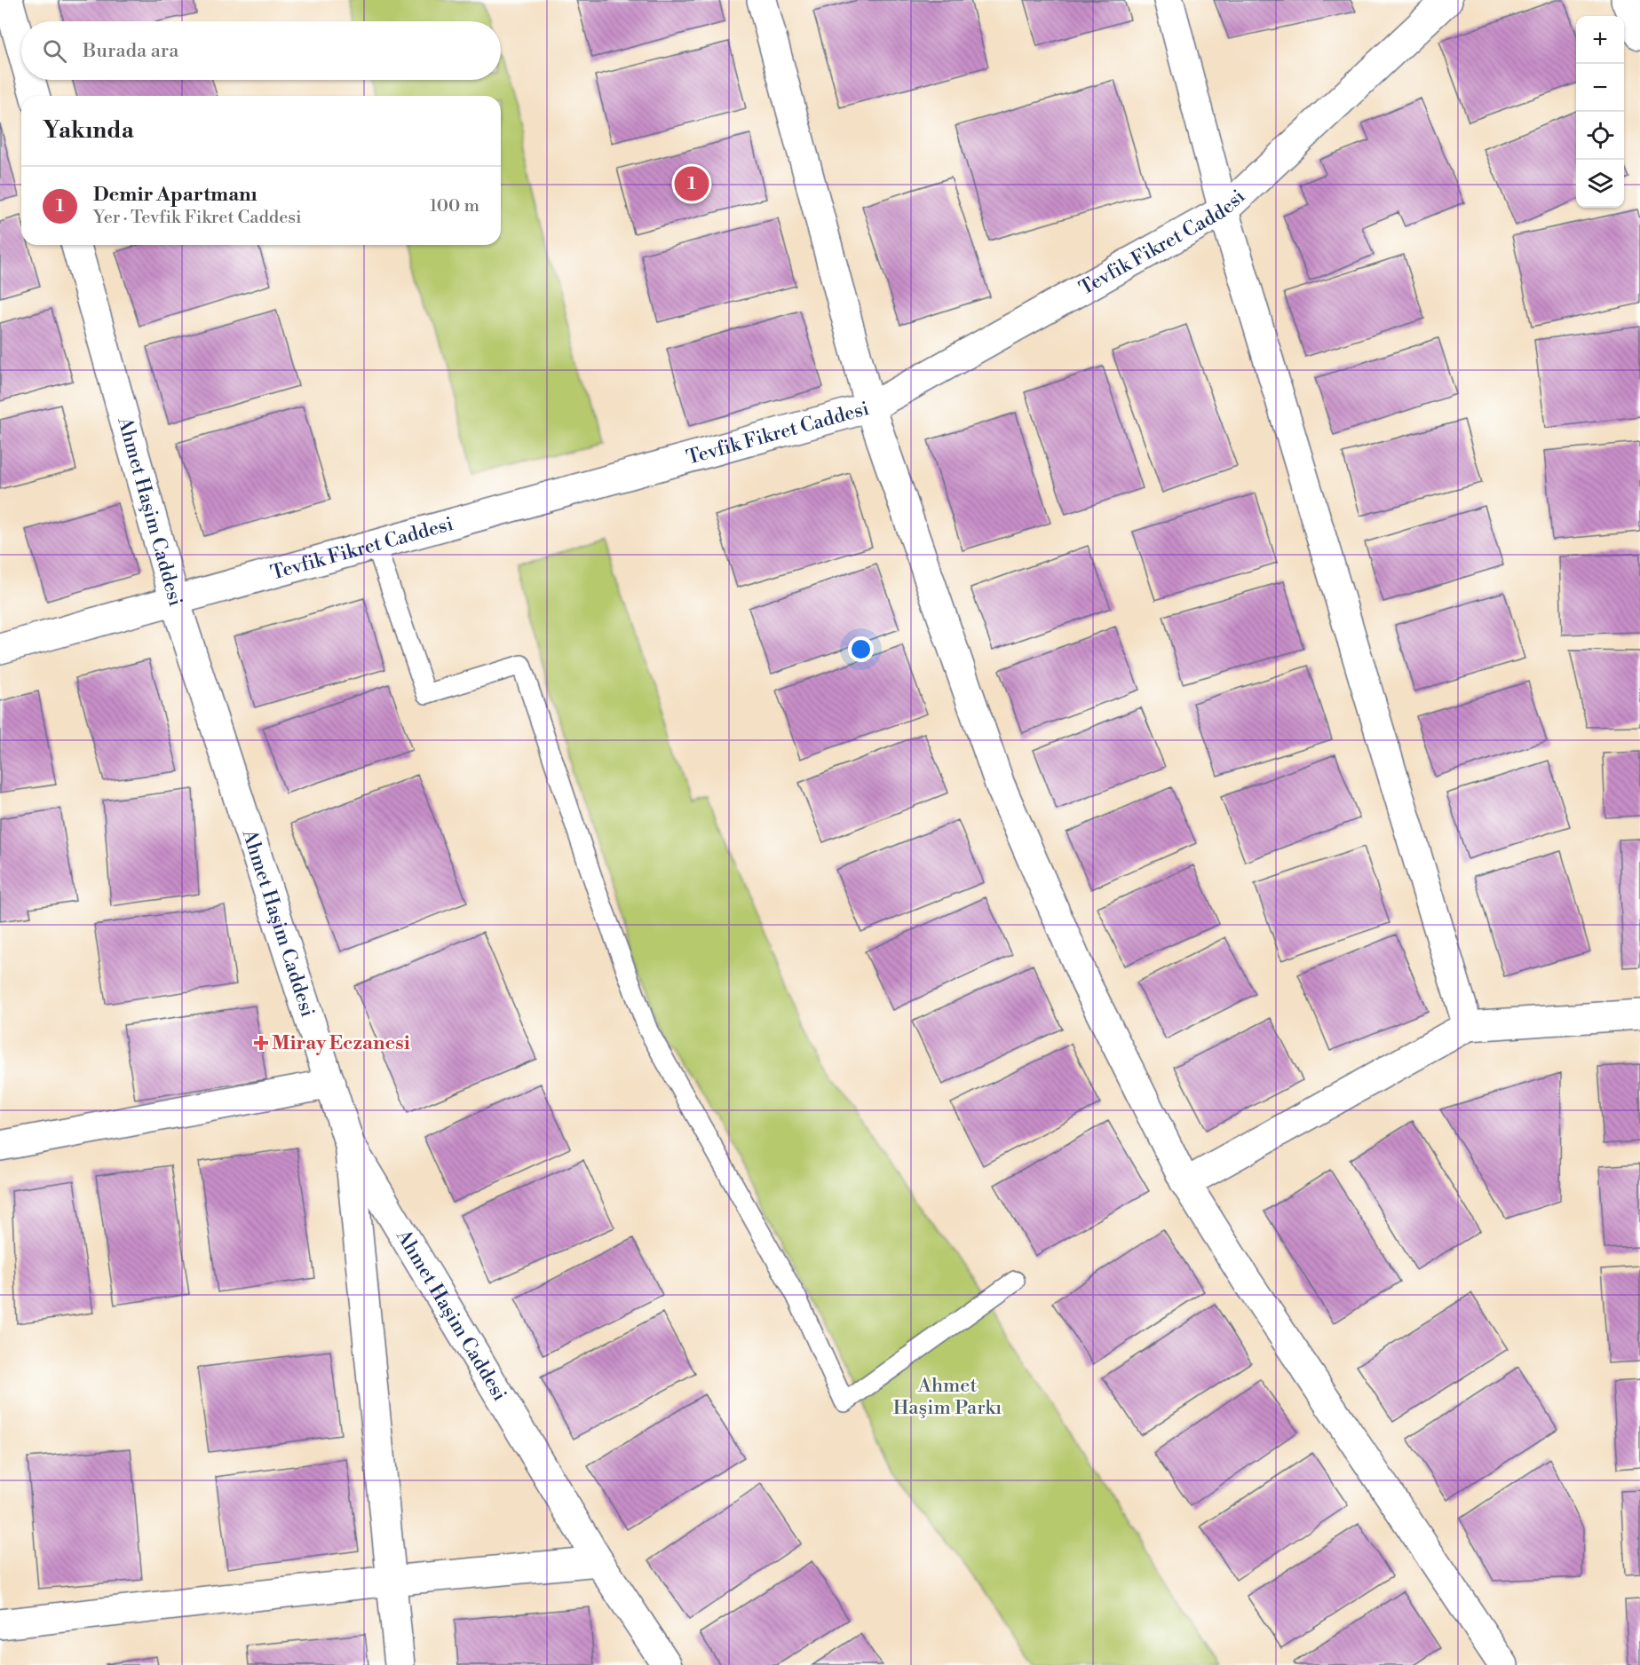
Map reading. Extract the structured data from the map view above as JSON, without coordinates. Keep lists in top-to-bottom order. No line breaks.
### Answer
{"streets":{"street":["Tevfik Fikret Caddesi","Ahmet Haşim Caddesi"]},"crossings":[["Tevfik Fikret Caddesi","Ahmet Haşim Caddesi"]],"parks":["Ahmet Haşim Parkı"],"places":{"health":["Miray Eczanesi"]},"page":{"map_buttons":["+","−"],"search":"Burada ara","heading":"Yakında","pins":"1","list":[{"mark":"1","name":"Demir Apartmanı","note":"Yer · Tevfik Fikret Caddesi","value":"100 m"}]}}
